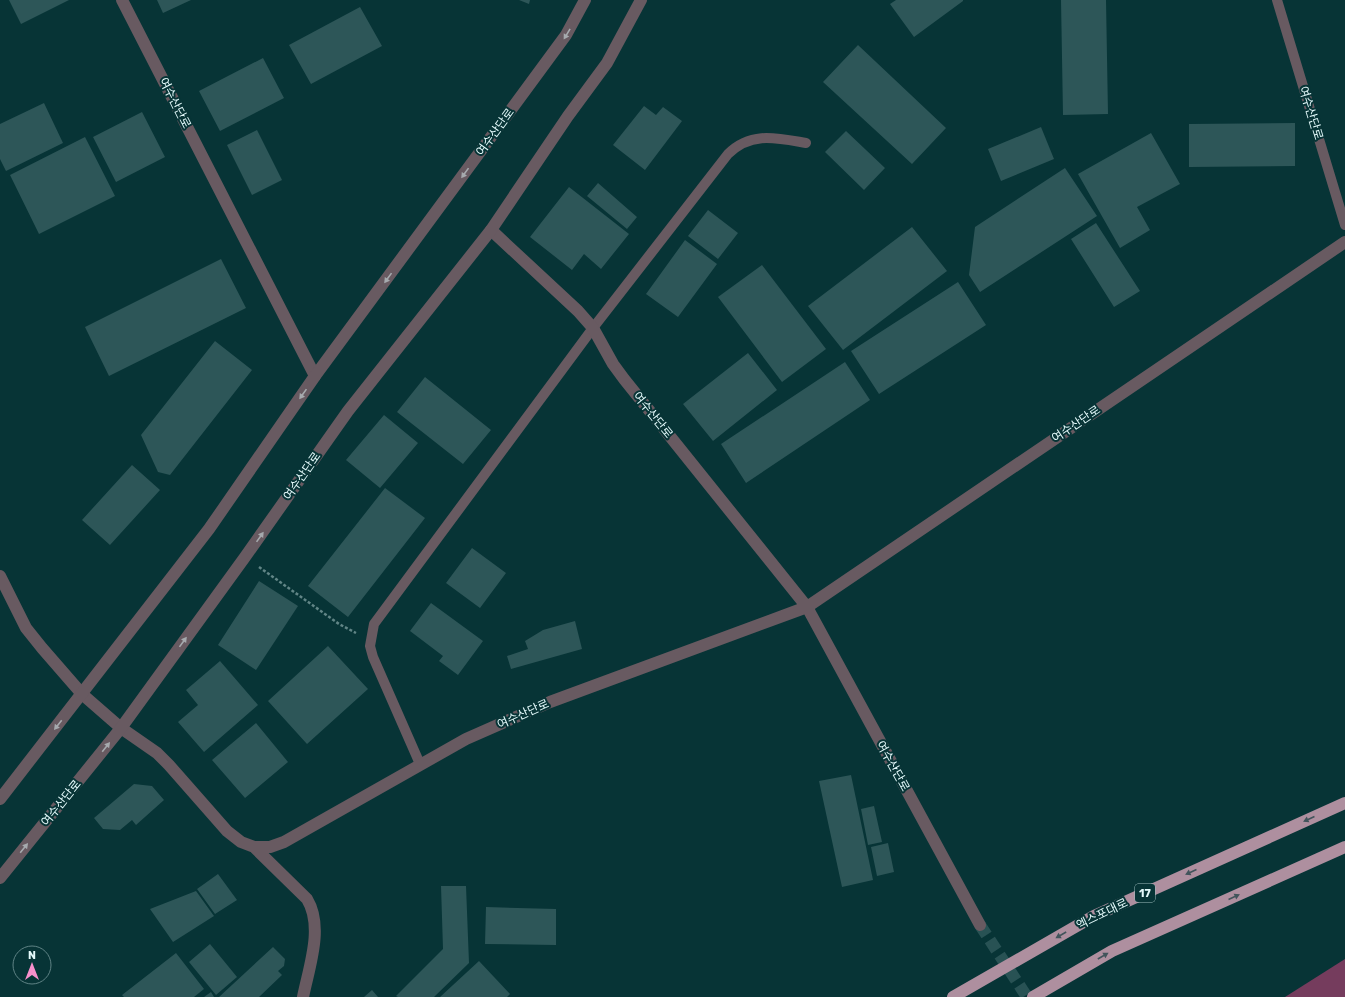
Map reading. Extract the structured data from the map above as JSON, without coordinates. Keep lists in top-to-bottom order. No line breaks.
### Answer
{"streets":{"highway":["17","엑스포대로"],"street":["여수산단로"]},"north":"top"}
